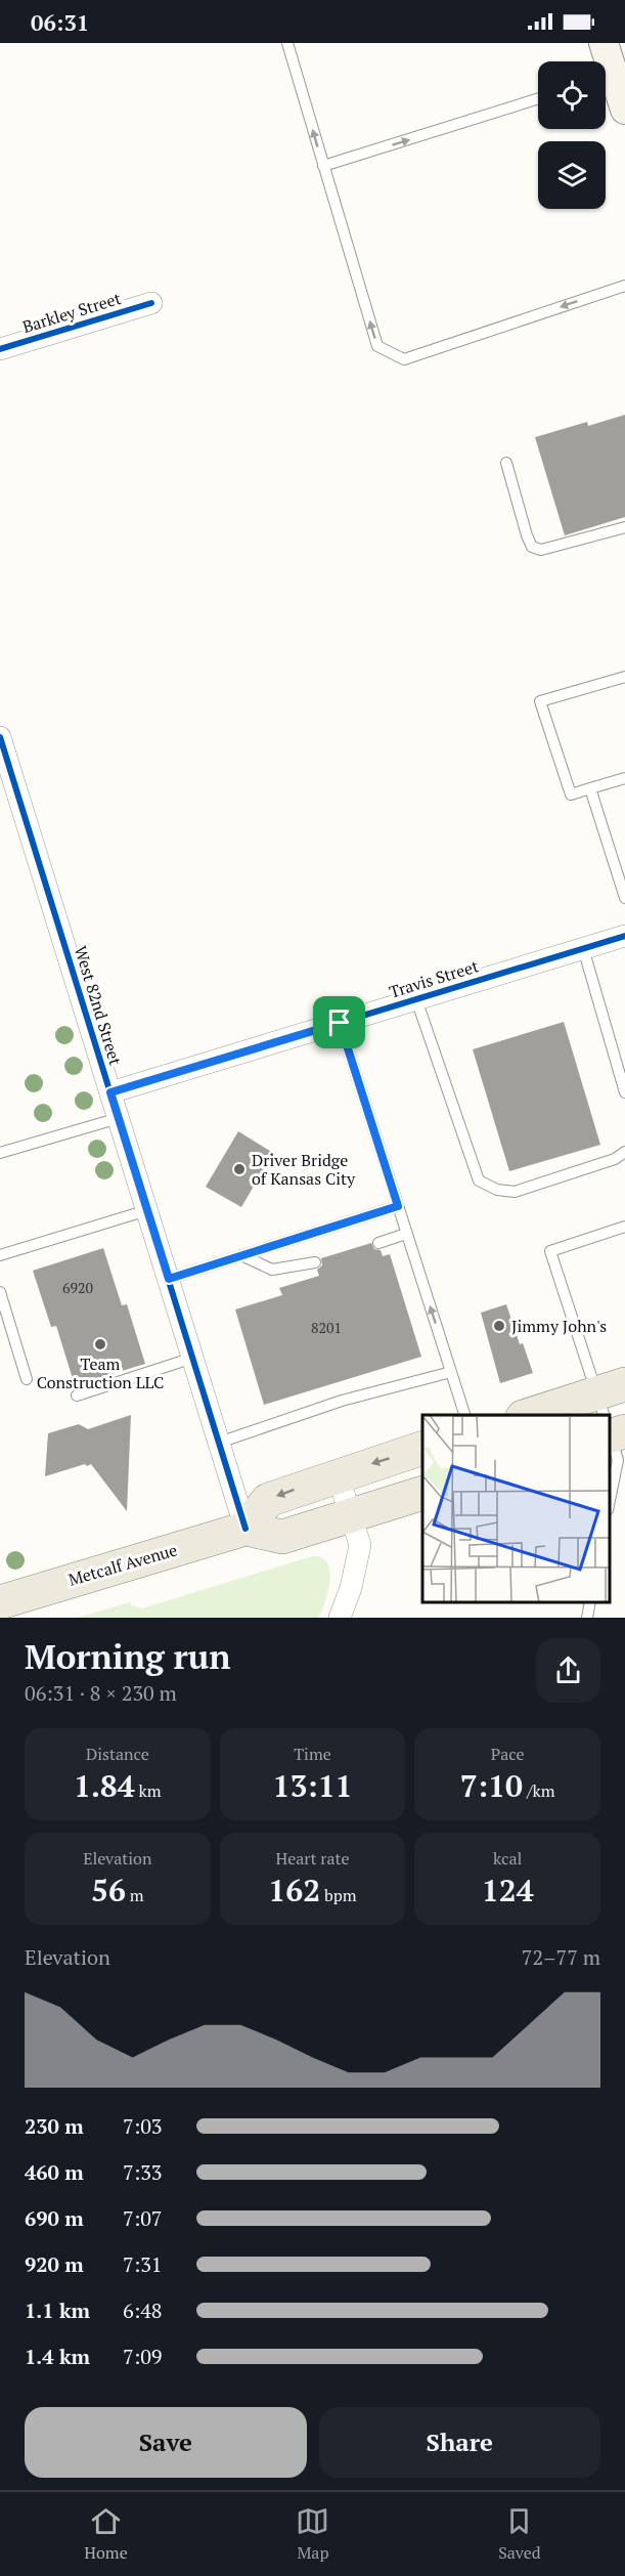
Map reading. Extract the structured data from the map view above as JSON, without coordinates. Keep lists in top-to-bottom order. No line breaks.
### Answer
{"streets":{"main road":["Metcalf Avenue"],"street":["Barkley Street","Travis Street","West 82nd Street"]},"crossings":[["Travis Street","West 82nd Street"],["West 82nd Street","Metcalf Avenue"]],"places":["Driver Bridge of Kansas City","Jimmy John's","Team Construction LLC"],"house_numbers":["6920","8201"],"page":{"status":"06:31","heading":["Morning run","06:31 · 8 × 230 m"],"stats":[["Distance","1.84 km"],["Time","13:11"],["Pace","7:10 /km"],["Elevation","56 m"],["Heart rate","162 bpm"],["kcal","124"]],"chart":["Elevation","72–77 m"],"list":[{"name":"230 m","note":"7:03"},{"name":"460 m","note":"7:33"},{"name":"690 m","note":"7:07"},{"name":"920 m","note":"7:31"},{"name":"1.1 km","note":"6:48"},{"name":"1.4 km","note":"7:09"}],"buttons":["Save","Share"],"tabs":["Home","Map","Saved"]}}
